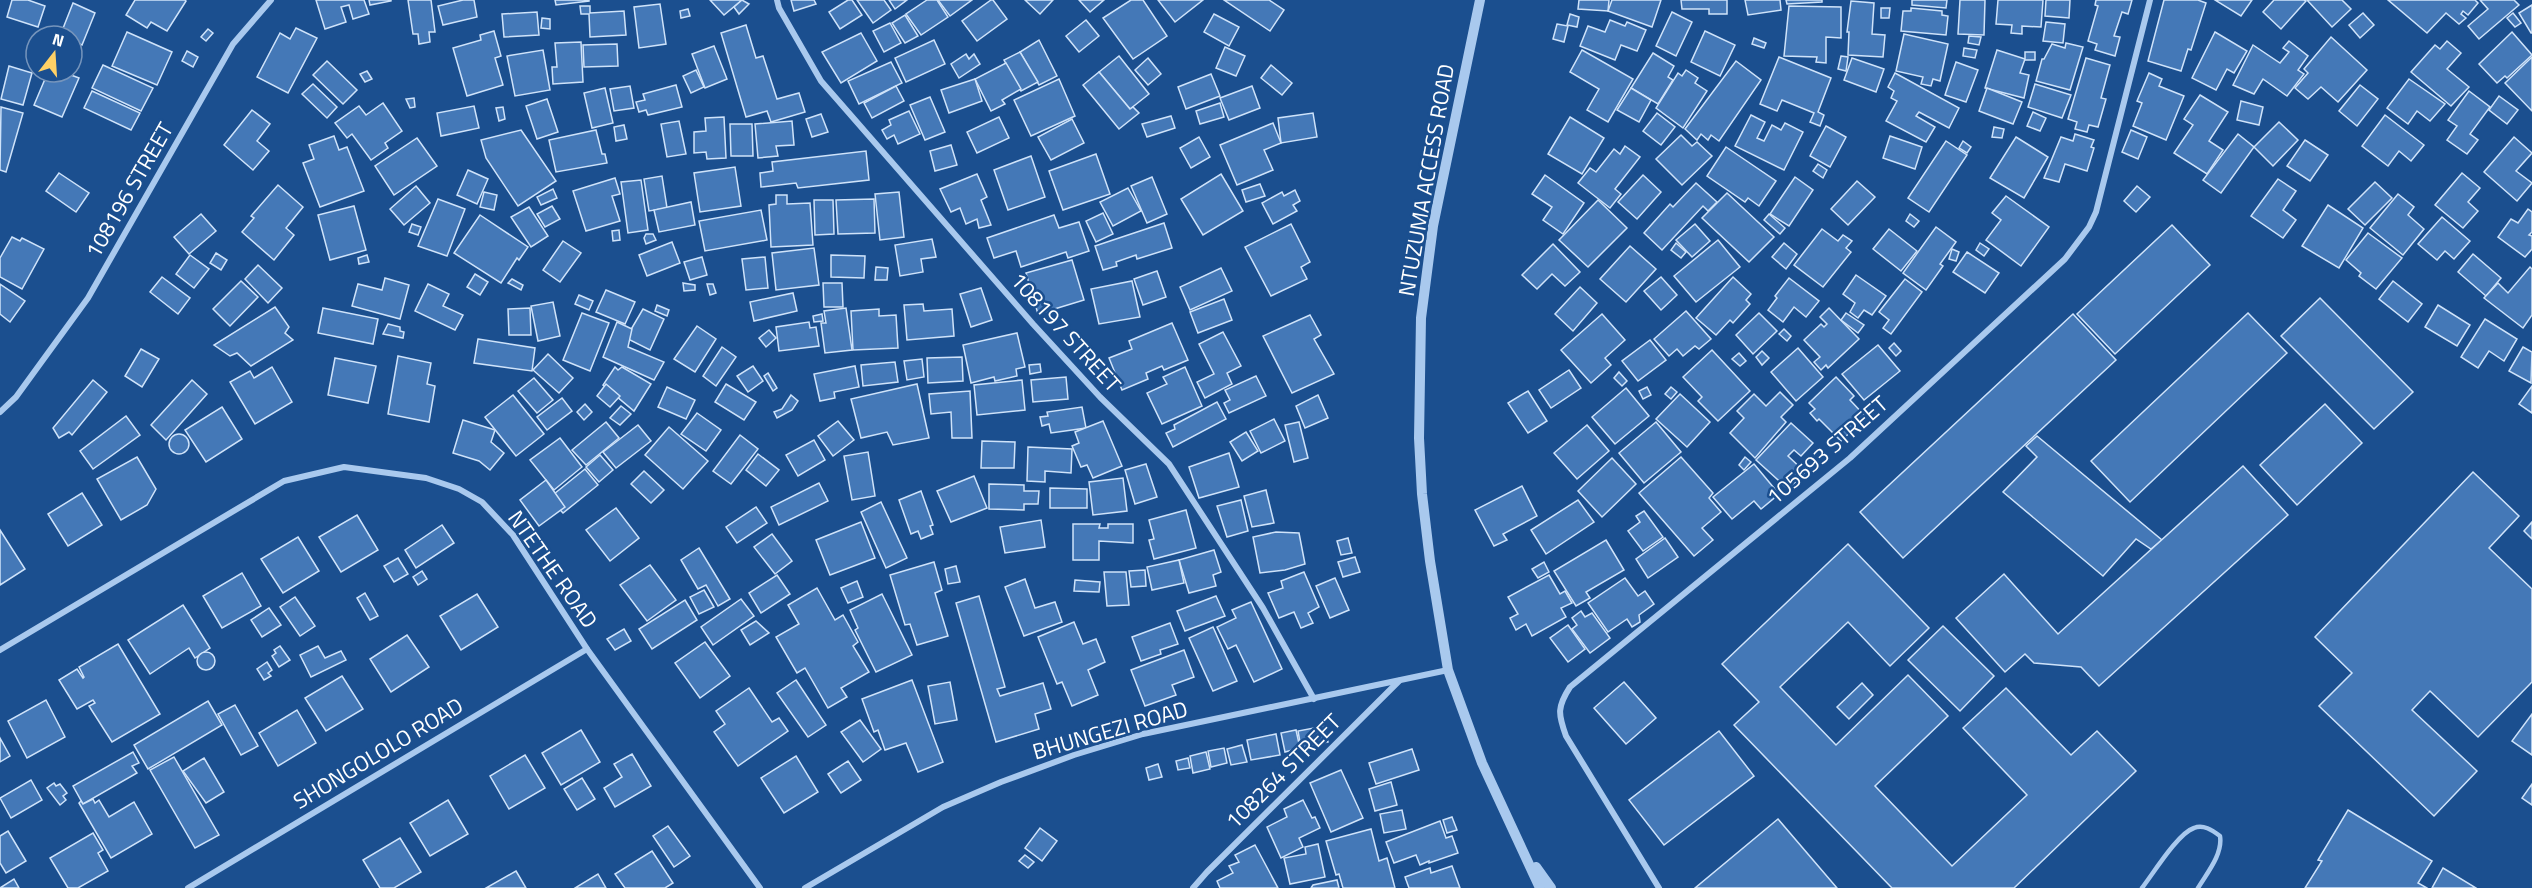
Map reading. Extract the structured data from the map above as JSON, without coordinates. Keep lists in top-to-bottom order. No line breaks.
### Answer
{"streets":{"street":["NTUZUMA ACCESS ROAD","108196 STREET","108197 STREET","105693 STREET","NTETHE ROAD","BHUNGEZI ROAD","SHONGOLOLO ROAD","108264 STREET"]},"crossings":[["NTUZUMA ACCESS ROAD","BHUNGEZI ROAD"],["108197 STREET","BHUNGEZI ROAD"],["NTETHE ROAD","SHONGOLOLO ROAD"],["BHUNGEZI ROAD","108264 STREET"]],"north":"top"}
